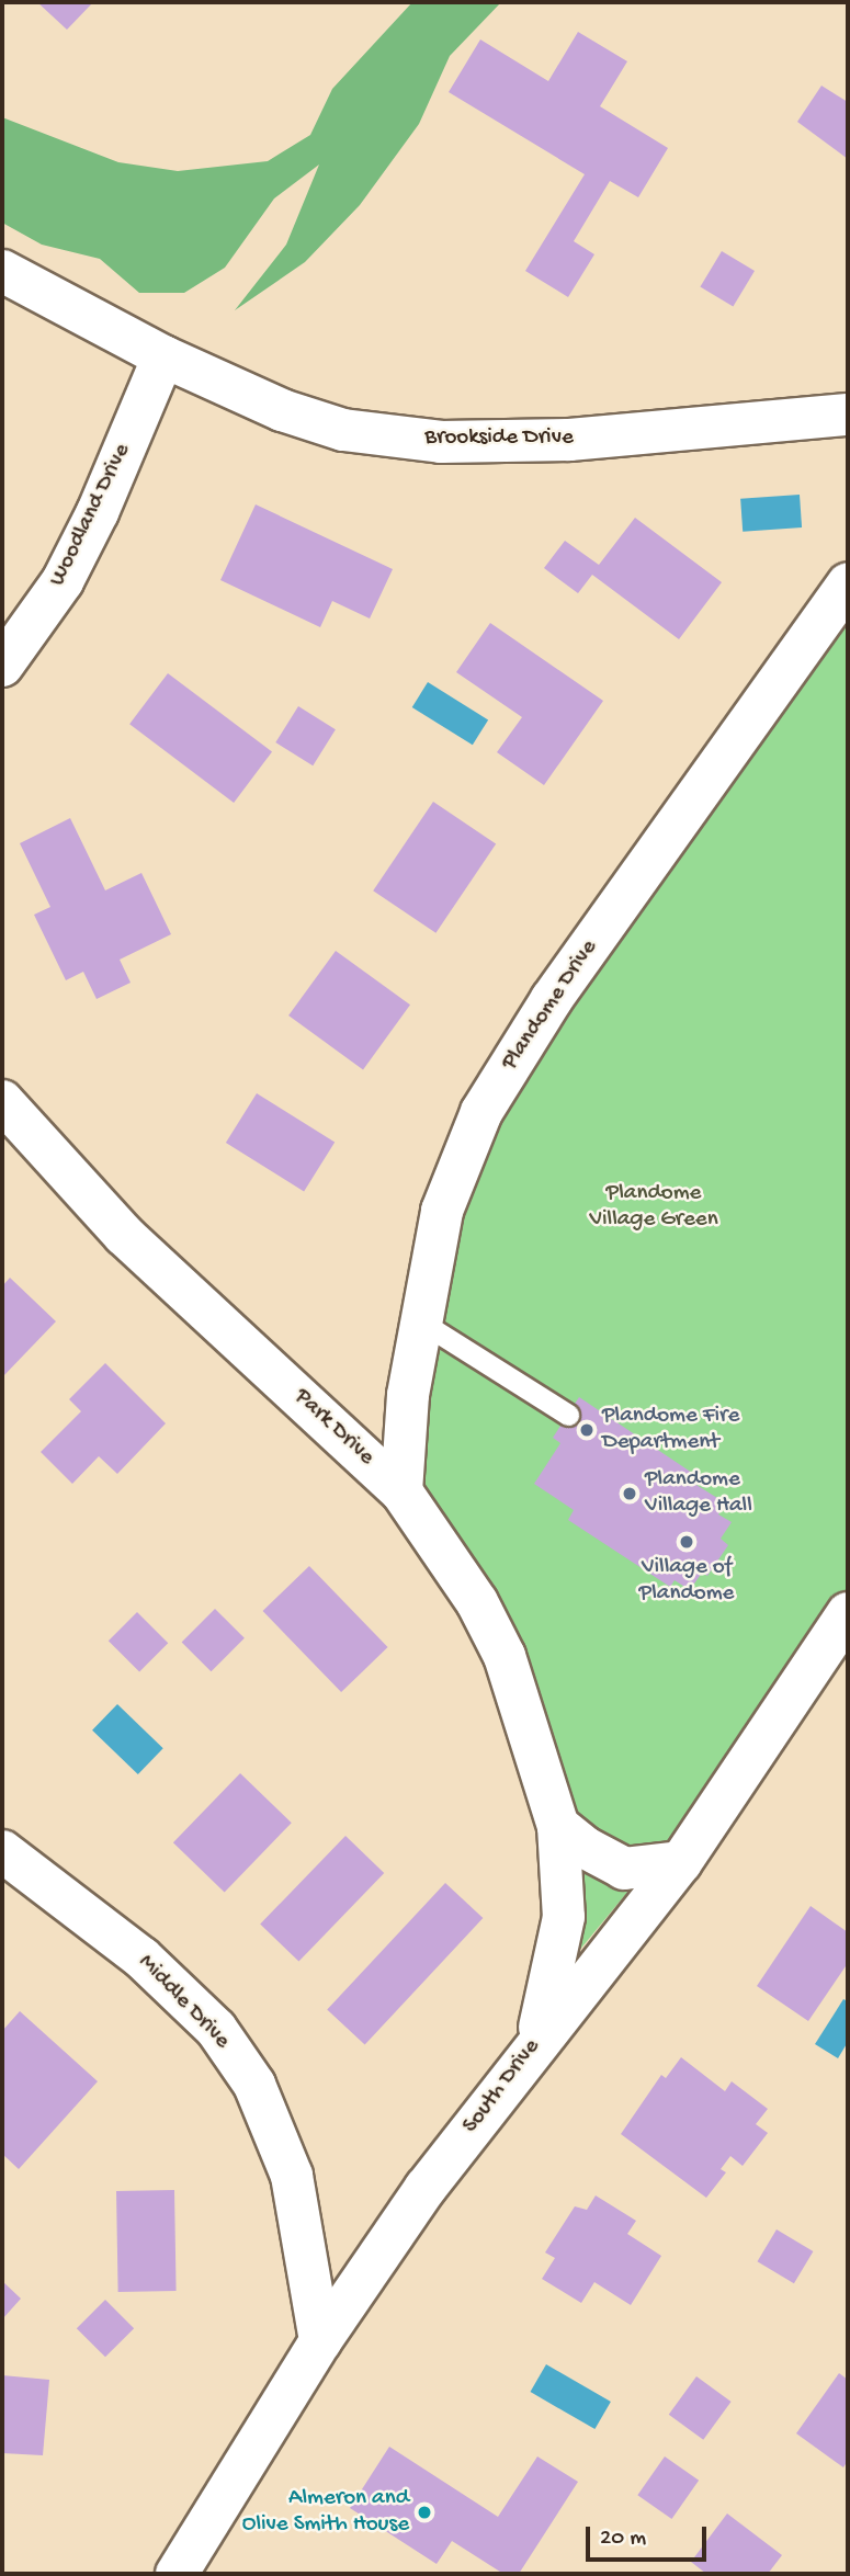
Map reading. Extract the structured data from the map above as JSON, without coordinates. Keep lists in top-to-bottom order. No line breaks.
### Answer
{"streets":{"street":["Brookside Drive","Woodland Drive","Plandome Drive","Park Drive","Middle Drive","South Drive"]},"crossings":[["Brookside Drive","Woodland Drive"],["Plandome Drive","Park Drive"],["Park Drive","South Drive"],["Middle Drive","South Drive"]],"parks":["Plandome Village Green"],"places":["Plandome Fire Department","Plandome Village Hall","Village of Plandome","Almeron and Olive Smith House"],"scale_bar":"20 m"}
